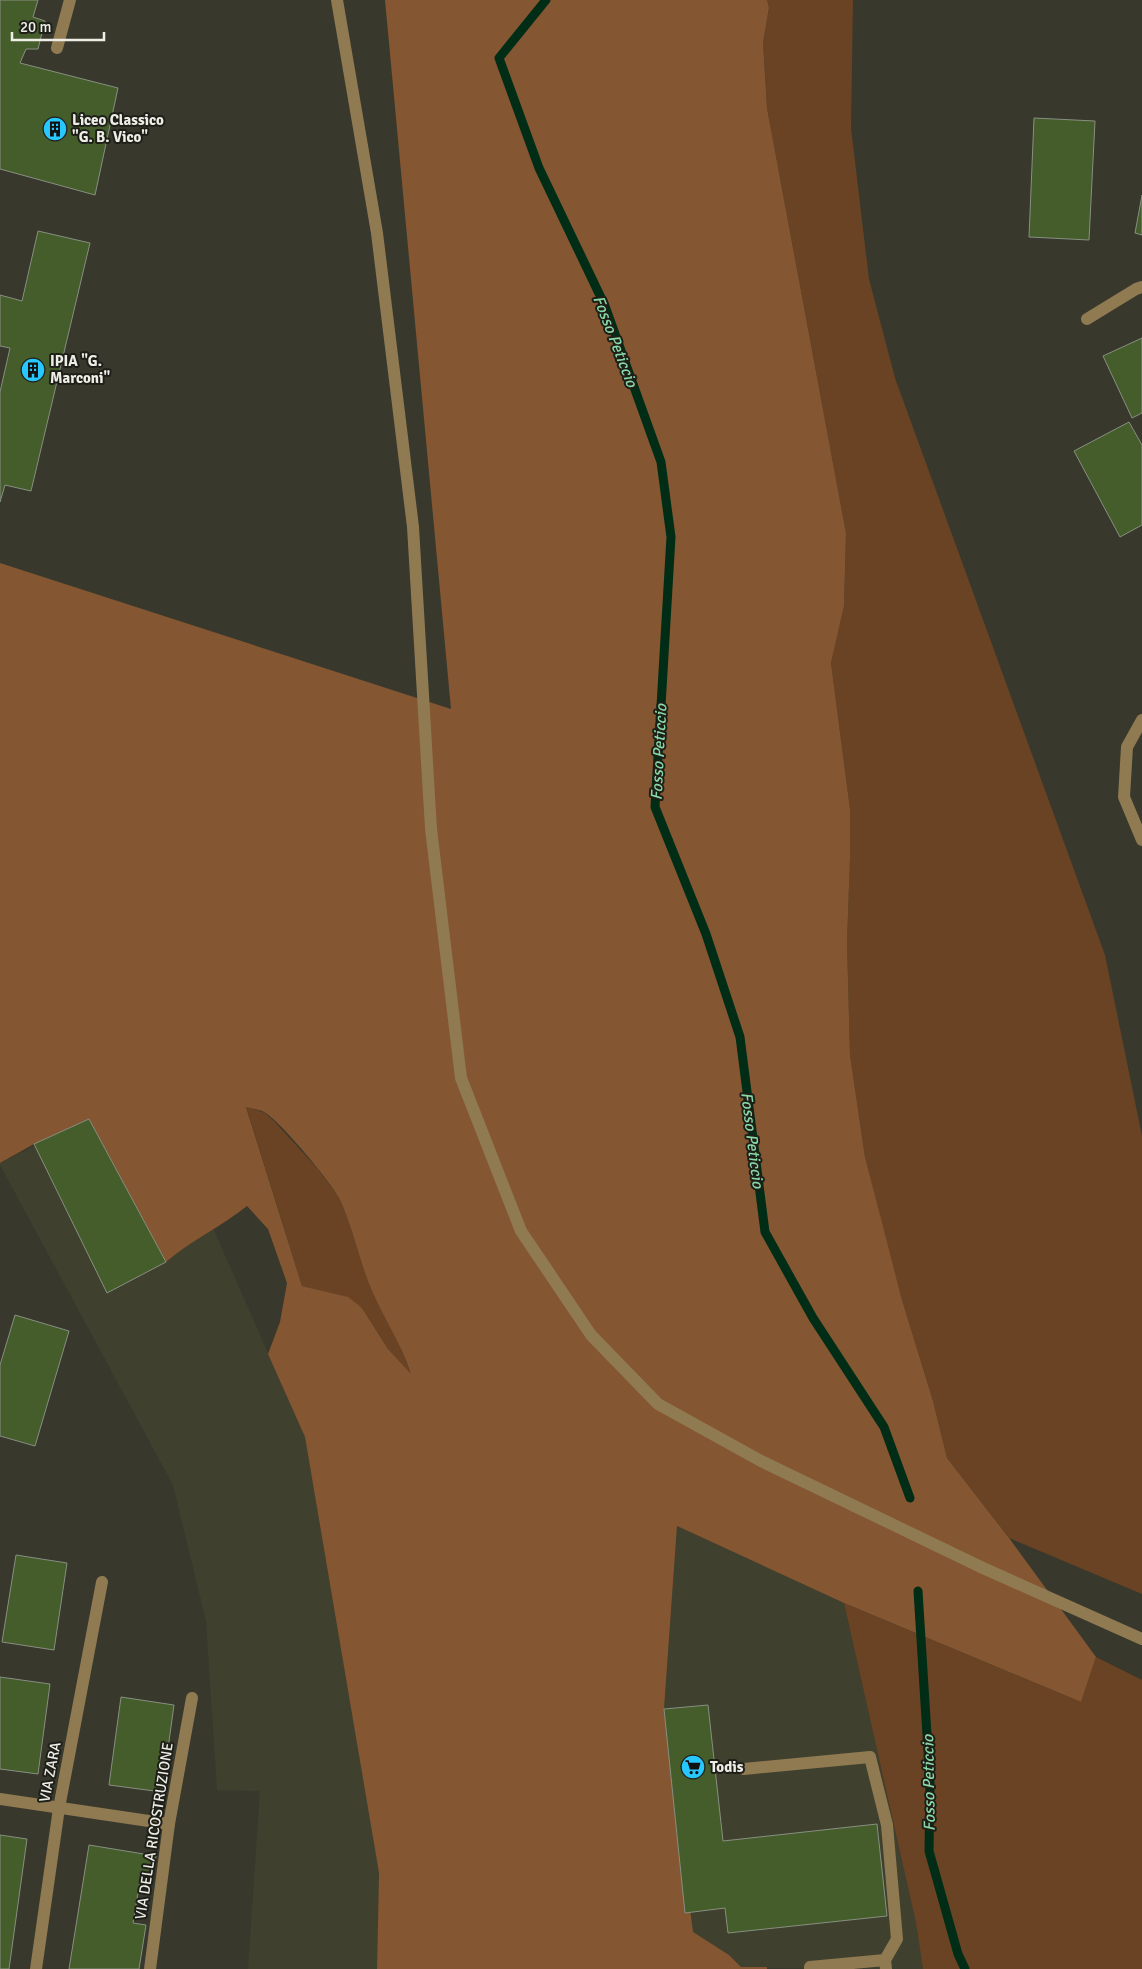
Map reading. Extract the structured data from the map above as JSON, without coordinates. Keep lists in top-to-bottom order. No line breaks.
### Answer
{"streets":{"street":["VIA ZARA","VIA DELLA RICOSTRUZIONE"]},"water":["Fosso Peticcio"],"places":{"building":["Liceo Classico \"G. B. Vico\"","IPIA \"G. Marconi\""],"supermarket":["Todis"]},"scale_bar":"20 m"}
